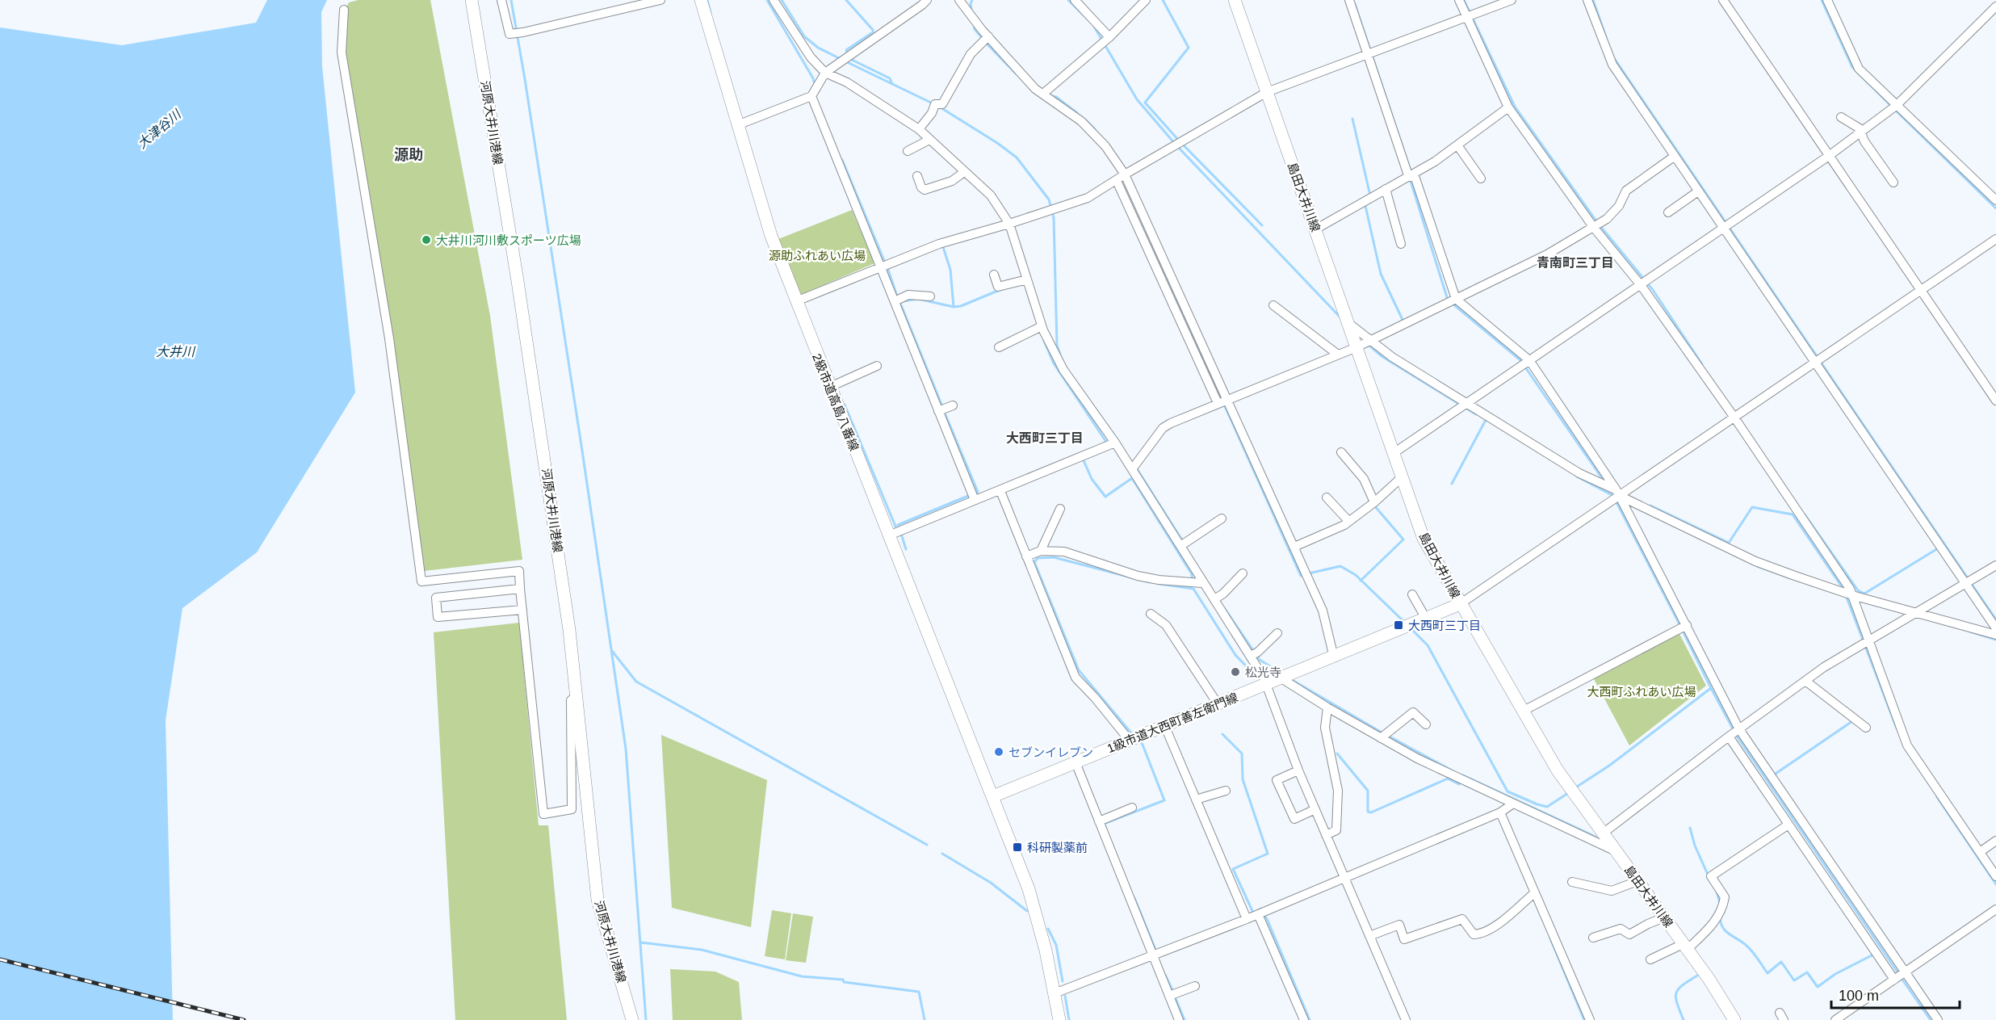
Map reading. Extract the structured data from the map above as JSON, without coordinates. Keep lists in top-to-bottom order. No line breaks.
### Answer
{"streets":{"main road":["河原大井川港線","島田大井川線","2級市道高島八番線","1級市道大西町善左衛門線"]},"crossings":[["島田大井川線","1級市道大西町善左衛門線"],["2級市道高島八番線","1級市道大西町善左衛門線"]],"districts":["源助","青南町三丁目","大西町三丁目"],"water":["大津谷川","大井川"],"parks":["源助ふれあい広場","大西町ふれあい広場"],"places":{"other":["大井川河川敷スポーツ広場","松光寺","セブンイレブン"],"transit":["大西町三丁目","科研製薬前"]},"scale_bar":"100 m"}
